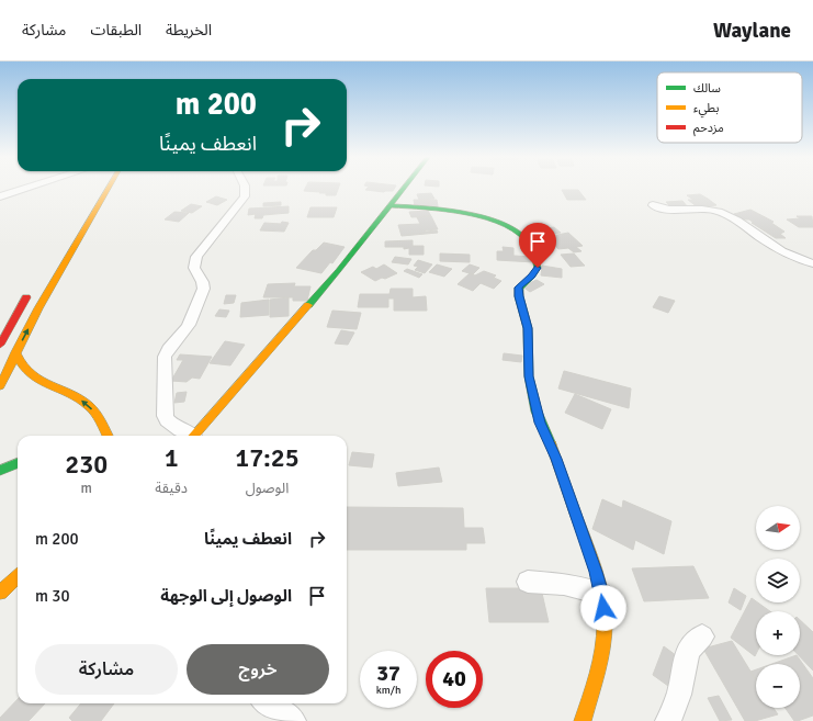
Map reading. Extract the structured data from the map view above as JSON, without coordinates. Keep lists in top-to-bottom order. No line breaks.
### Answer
{"legend":["سالك","بطيء","مزدحم"],"north":"right","page":{"header":"Waylane","nav":["الخريطة","الطبقات","مشاركة"],"turn":["200 m","انعطف يمينًا"],"eta":["17:25","الوصول","1","دقيقة","230","m"],"map_buttons":["+","−"],"list":[{"name":"انعطف يمينًا","value":"200 m"},{"name":"الوصول إلى الوجهة","value":"30 m"}],"buttons":["خروج","مشاركة"],"speed":"37 km/h","limit":"40"}}
